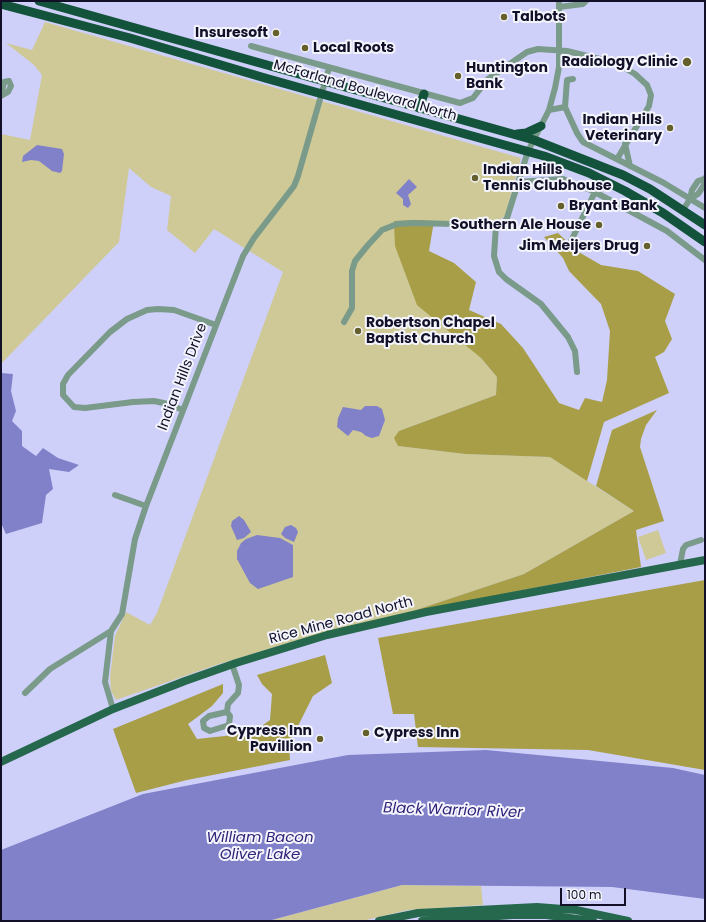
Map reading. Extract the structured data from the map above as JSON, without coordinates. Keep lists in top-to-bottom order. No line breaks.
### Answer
{"streets":{"highway":["McFarland Boulevard North"],"main road":["Rice Mine Road North"],"street":["Indian Hills Drive"]},"crossings":[["McFarland Boulevard North","Indian Hills Drive"],["Indian Hills Drive","Rice Mine Road North"]],"water":["Black Warrior River","William Bacon Oliver Lake"],"places":["Talbots","Insuresoft","Local Roots","Radiology Clinic","Huntington Bank","Indian Hills Veterinary","Indian Hills Tennis Clubhouse","Bryant Bank","Southern Ale House","Jim Meijers Drug","Robertson Chapel Baptist Church","Cypress Inn","Cypress Inn Pavillion"],"scale_bar":"100 m"}
